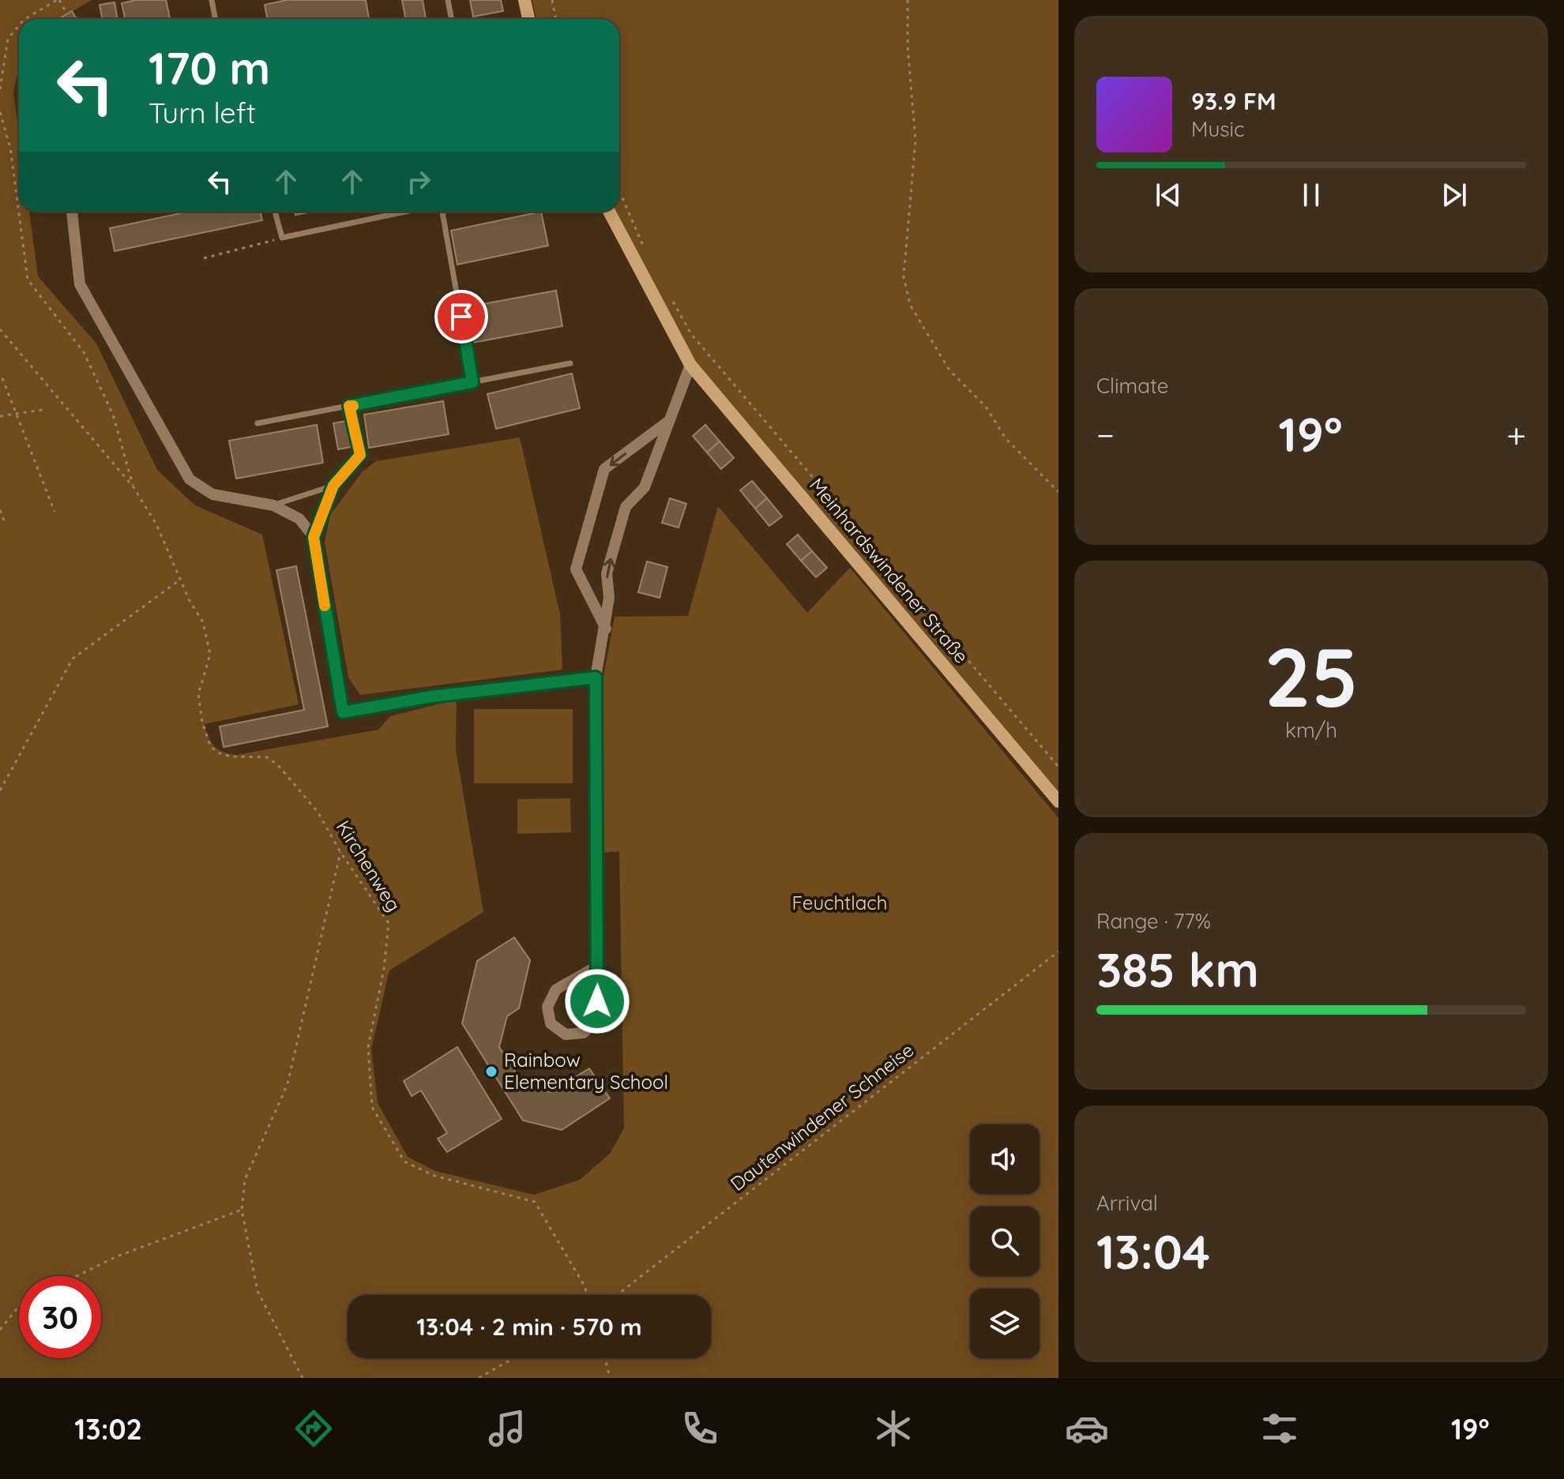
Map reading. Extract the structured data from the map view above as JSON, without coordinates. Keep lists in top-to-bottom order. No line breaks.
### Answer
{"streets":{"street":["Meinhardswindener Straße"],"path":["Kirchenweg","Dautenwindener Schneise"]},"parks":["Feuchtlach"],"places":["Rainbow Elementary School"],"page":{"turn":["170 m","Turn left"],"song":["93.9 FM","Music"],"tile":["Climate",["25","km/h"],["Range · 77%","385 km"],["Arrival","13:04"]],"heat":["−","19°","+"],"limit":"30","trip":"13:04 · 2 min · 570 m","tabs":["13:02","19°"]}}
